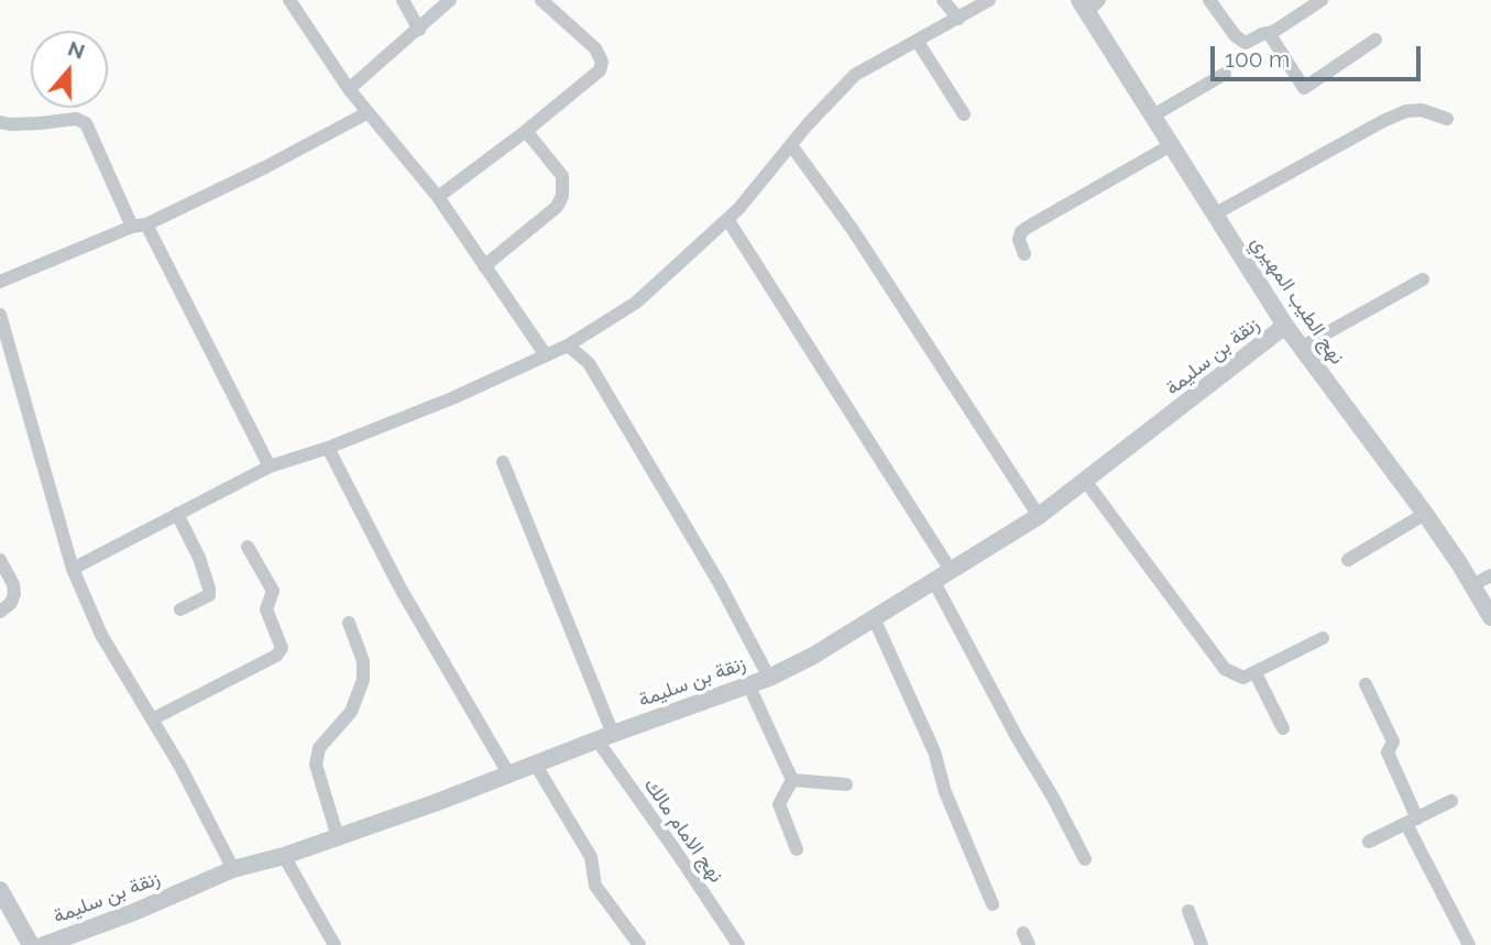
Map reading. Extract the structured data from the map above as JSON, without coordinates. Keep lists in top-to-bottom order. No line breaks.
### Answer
{"streets":{"street":["نهج الطيب المهيري","زنقة بن سليمة","نهج الامام مالك"]},"crossings":[["نهج الطيب المهيري","زنقة بن سليمة"],["زنقة بن سليمة","نهج الامام مالك"]],"scale_bar":"100 m","north":"top"}
